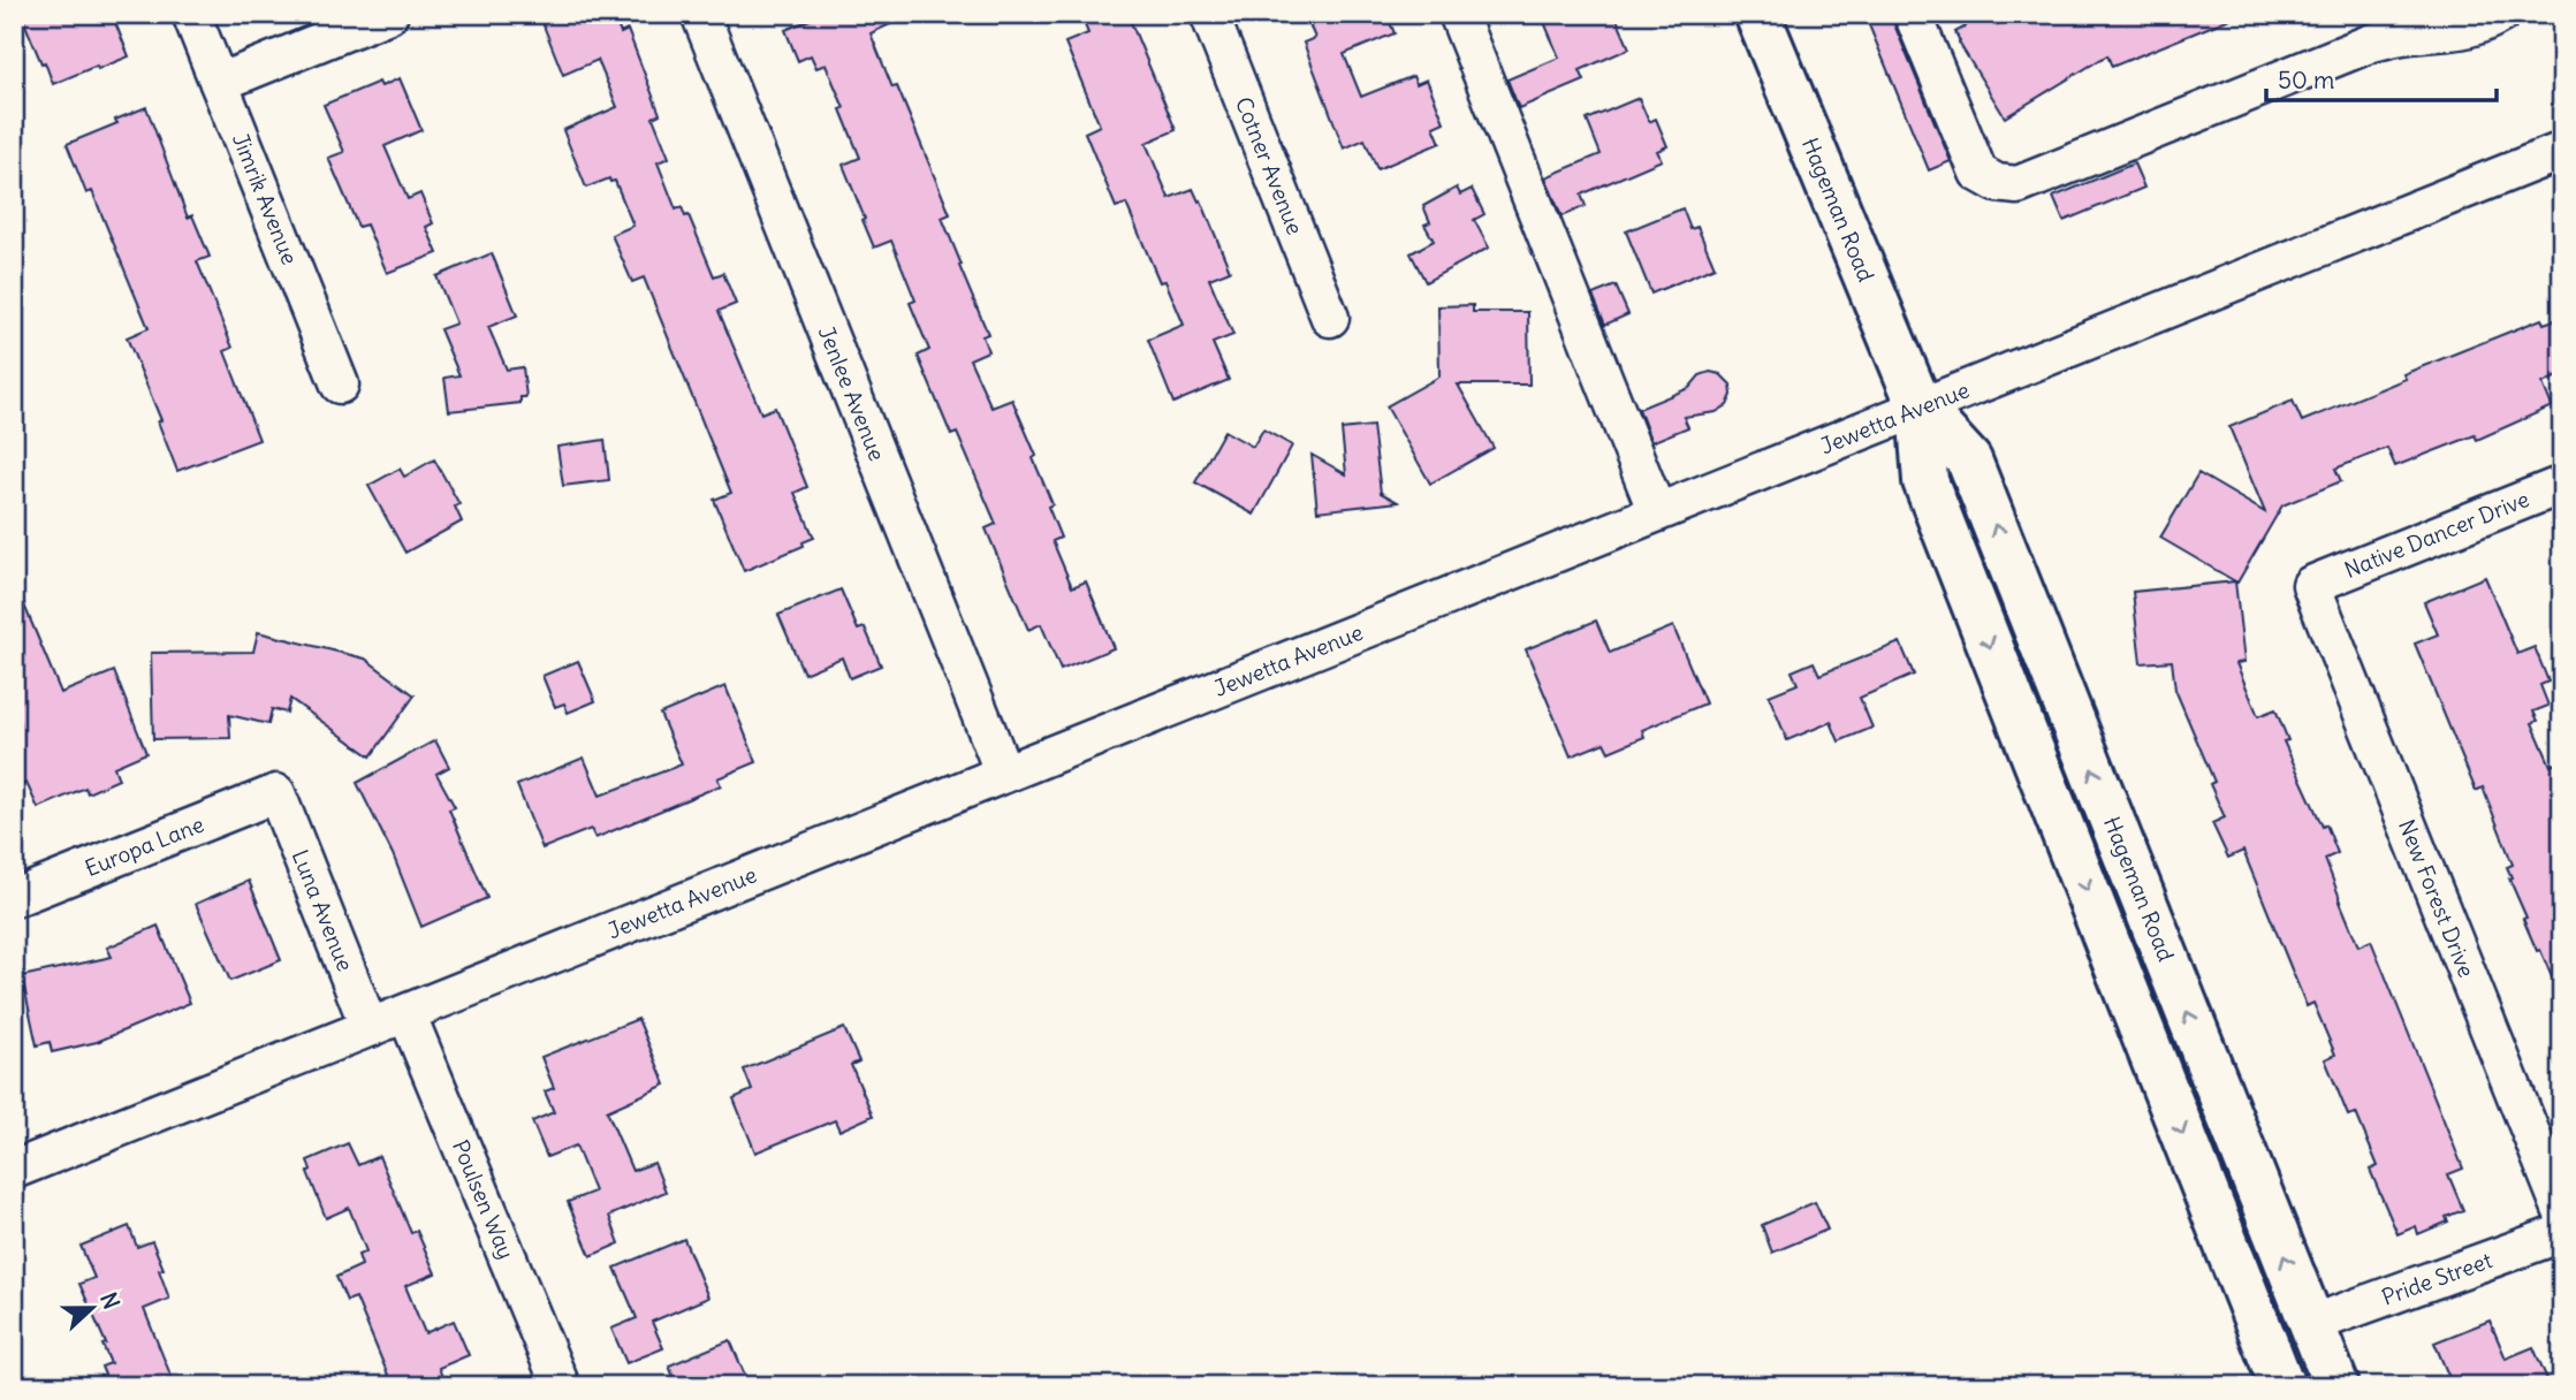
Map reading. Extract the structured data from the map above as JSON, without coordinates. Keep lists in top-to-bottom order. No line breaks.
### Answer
{"streets":{"main road":["Hageman Road"],"street":["Cotner Avenue","Jimrik Avenue","Jenlee Avenue","Jewetta Avenue","Native Dancer Drive","Europa Lane","New Forest Drive","Luna Avenue","Poulsen Way","Pride Street"]},"crossings":[["Hageman Road","Jewetta Avenue"],["Hageman Road","Pride Street"],["Jenlee Avenue","Jewetta Avenue"],["Jewetta Avenue","Luna Avenue"],["Jewetta Avenue","Poulsen Way"],["Native Dancer Drive","New Forest Drive"],["Europa Lane","Luna Avenue"]],"scale_bar":"50 m","north":"right"}
